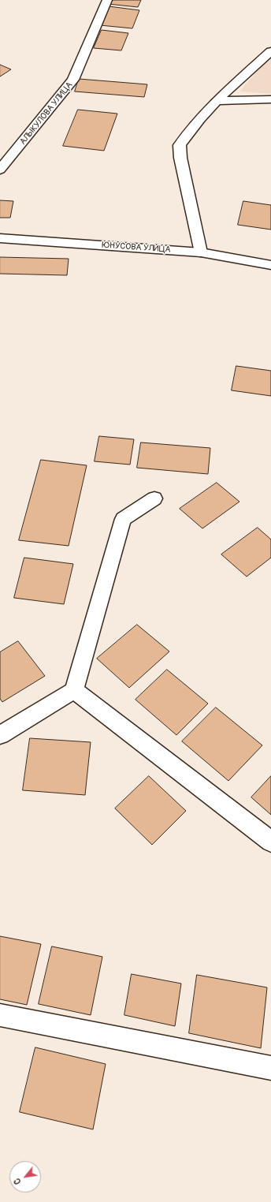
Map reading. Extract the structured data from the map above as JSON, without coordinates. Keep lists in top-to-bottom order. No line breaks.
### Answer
{"streets":{"street":["АЛЫКУЛОВА УЛИЦА","ЮНУСОВА УЛИЦА"]},"north":"bottom left"}
